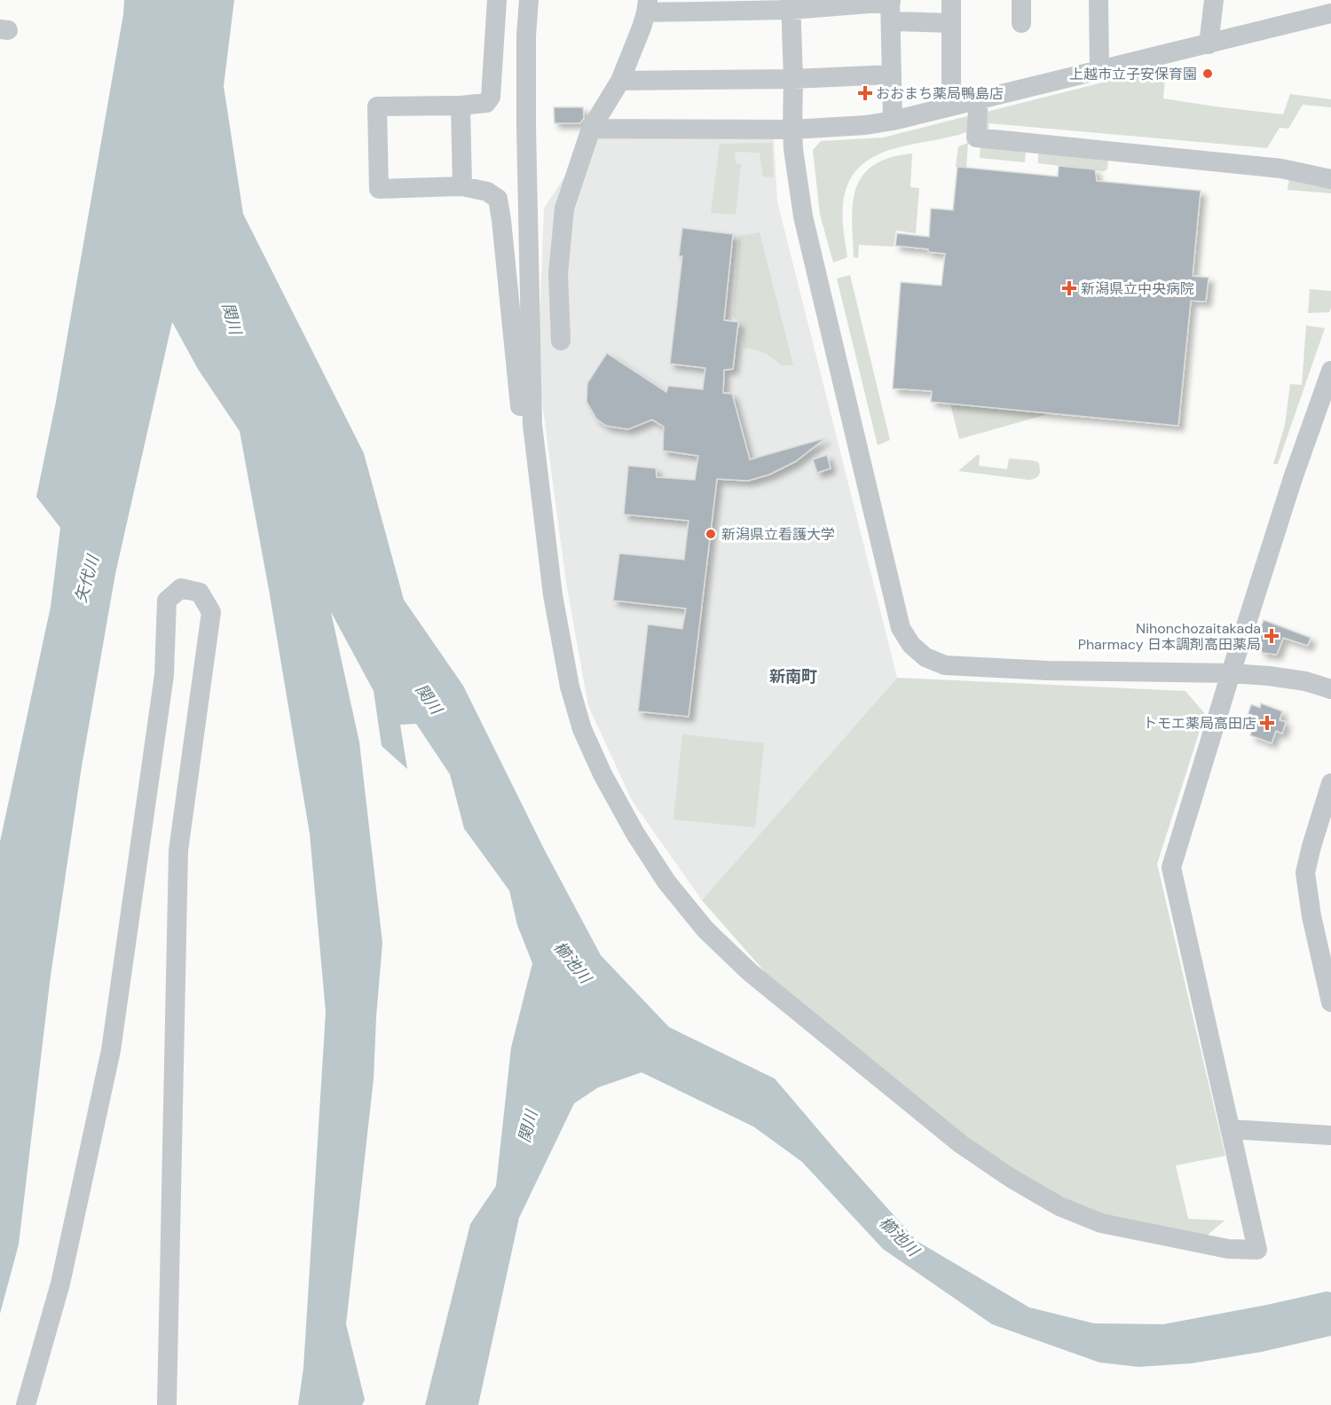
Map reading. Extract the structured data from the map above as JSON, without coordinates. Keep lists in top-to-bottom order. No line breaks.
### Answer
{"districts":["新南町"],"water":["関川","矢代川","櫛池川"],"places":{"other":["上越市立子安保育園","新潟県立看護大学"],"health":["おおまち薬局鴨島店","新潟県立中央病院","Nihonchozaitakada Pharmacy 日本調剤高田薬局","トモエ薬局高田店"]}}
